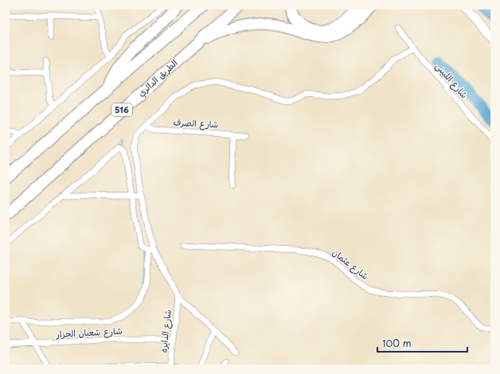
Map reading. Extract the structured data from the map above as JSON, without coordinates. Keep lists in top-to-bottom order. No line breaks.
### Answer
{"streets":{"highway":["الطريق الدائري","516"],"street":["شارع اللبينى","شارع الصرف","شارع عثمان","شارع الدايره","شارع شعبان الجزار"]},"crossings":[["شارع الدايره","شارع شعبان الجزار"]],"scale_bar":"100 m"}
